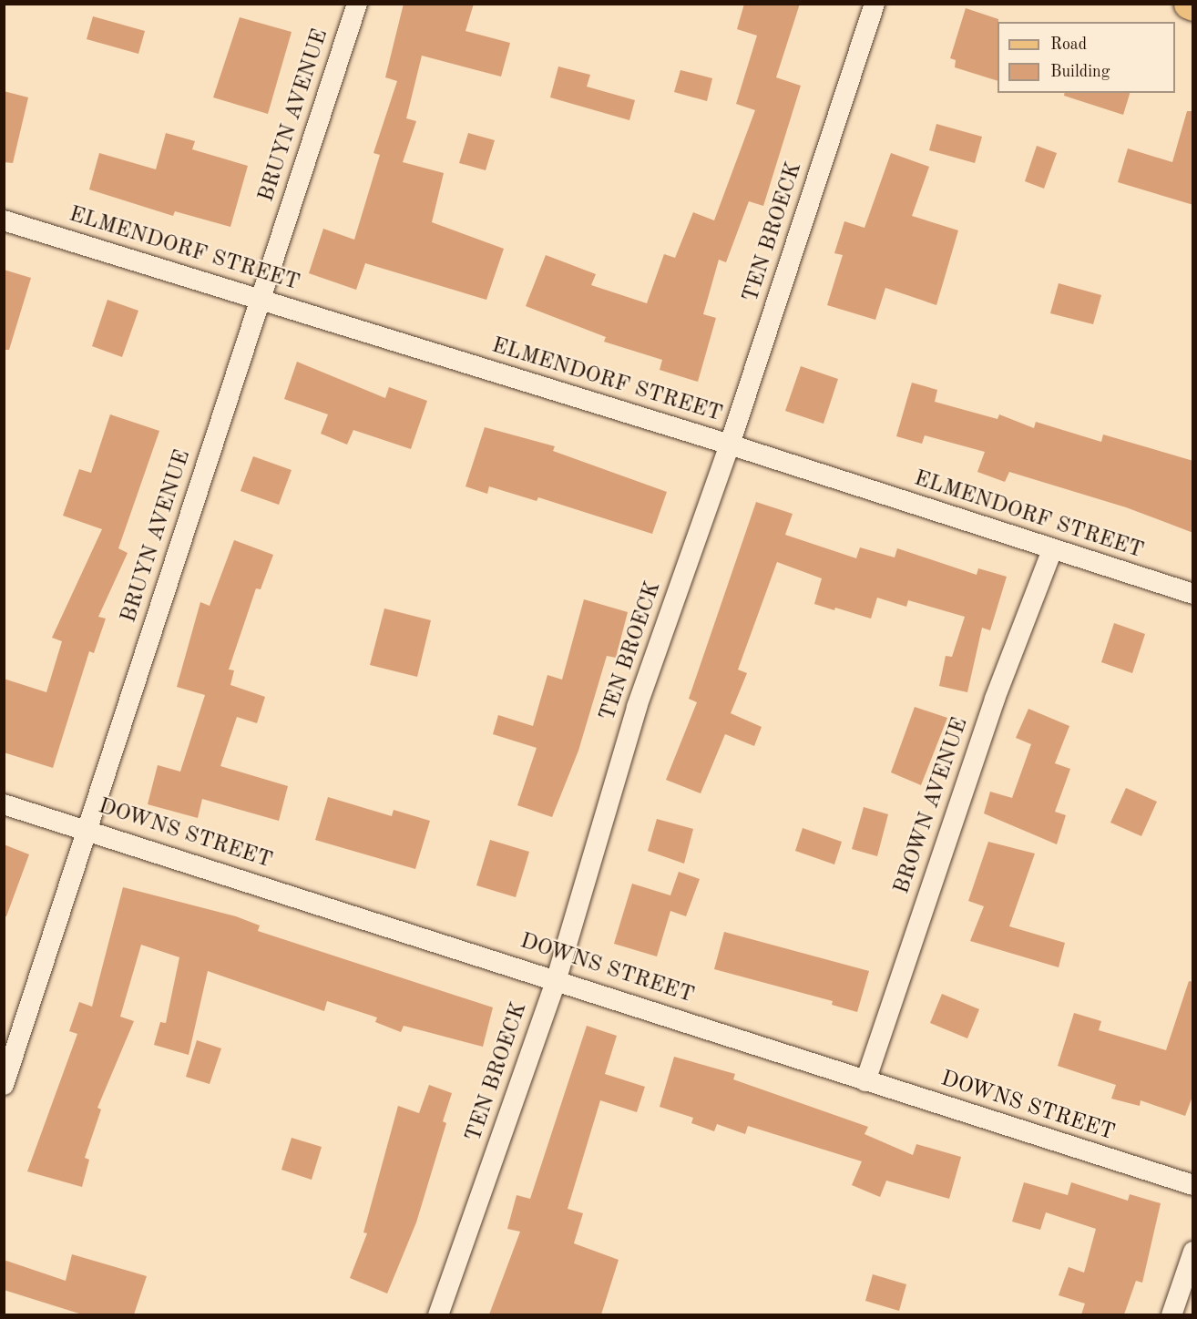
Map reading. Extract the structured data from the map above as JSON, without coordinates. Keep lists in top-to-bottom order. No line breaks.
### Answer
{"streets":{"street":["BRUYN AVENUE","TEN BROECK","ELMENDORF STREET","BROWN AVENUE","DOWNS STREET"]},"crossings":[["BRUYN AVENUE","ELMENDORF STREET"],["BRUYN AVENUE","DOWNS STREET"],["TEN BROECK","ELMENDORF STREET"],["TEN BROECK","DOWNS STREET"],["ELMENDORF STREET","BROWN AVENUE"],["BROWN AVENUE","DOWNS STREET"]],"legend":["Road","Building"]}
